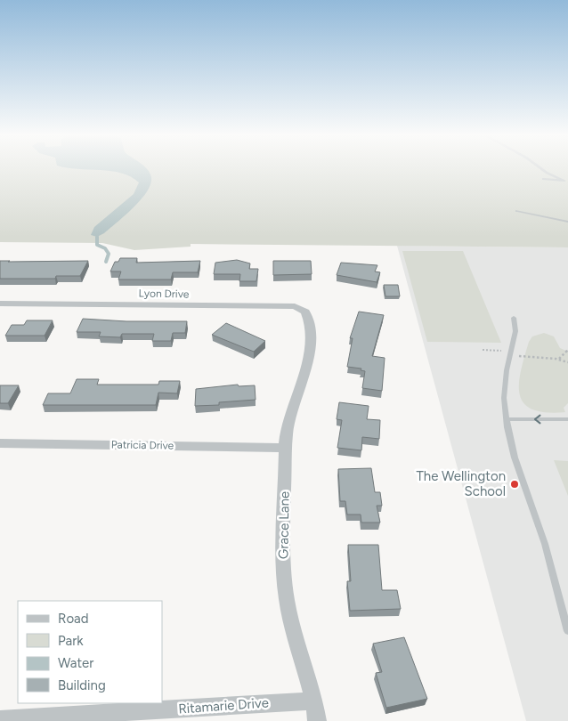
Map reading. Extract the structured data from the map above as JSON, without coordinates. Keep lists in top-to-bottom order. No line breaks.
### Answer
{"streets":{"street":["Lyon Drive","Patricia Drive","Grace Lane","Ritamarie Drive"]},"crossings":[["Lyon Drive","Grace Lane"],["Patricia Drive","Grace Lane"],["Grace Lane","Ritamarie Drive"]],"places":["The Wellington School"],"legend":["Road","Park","Water","Building"]}
